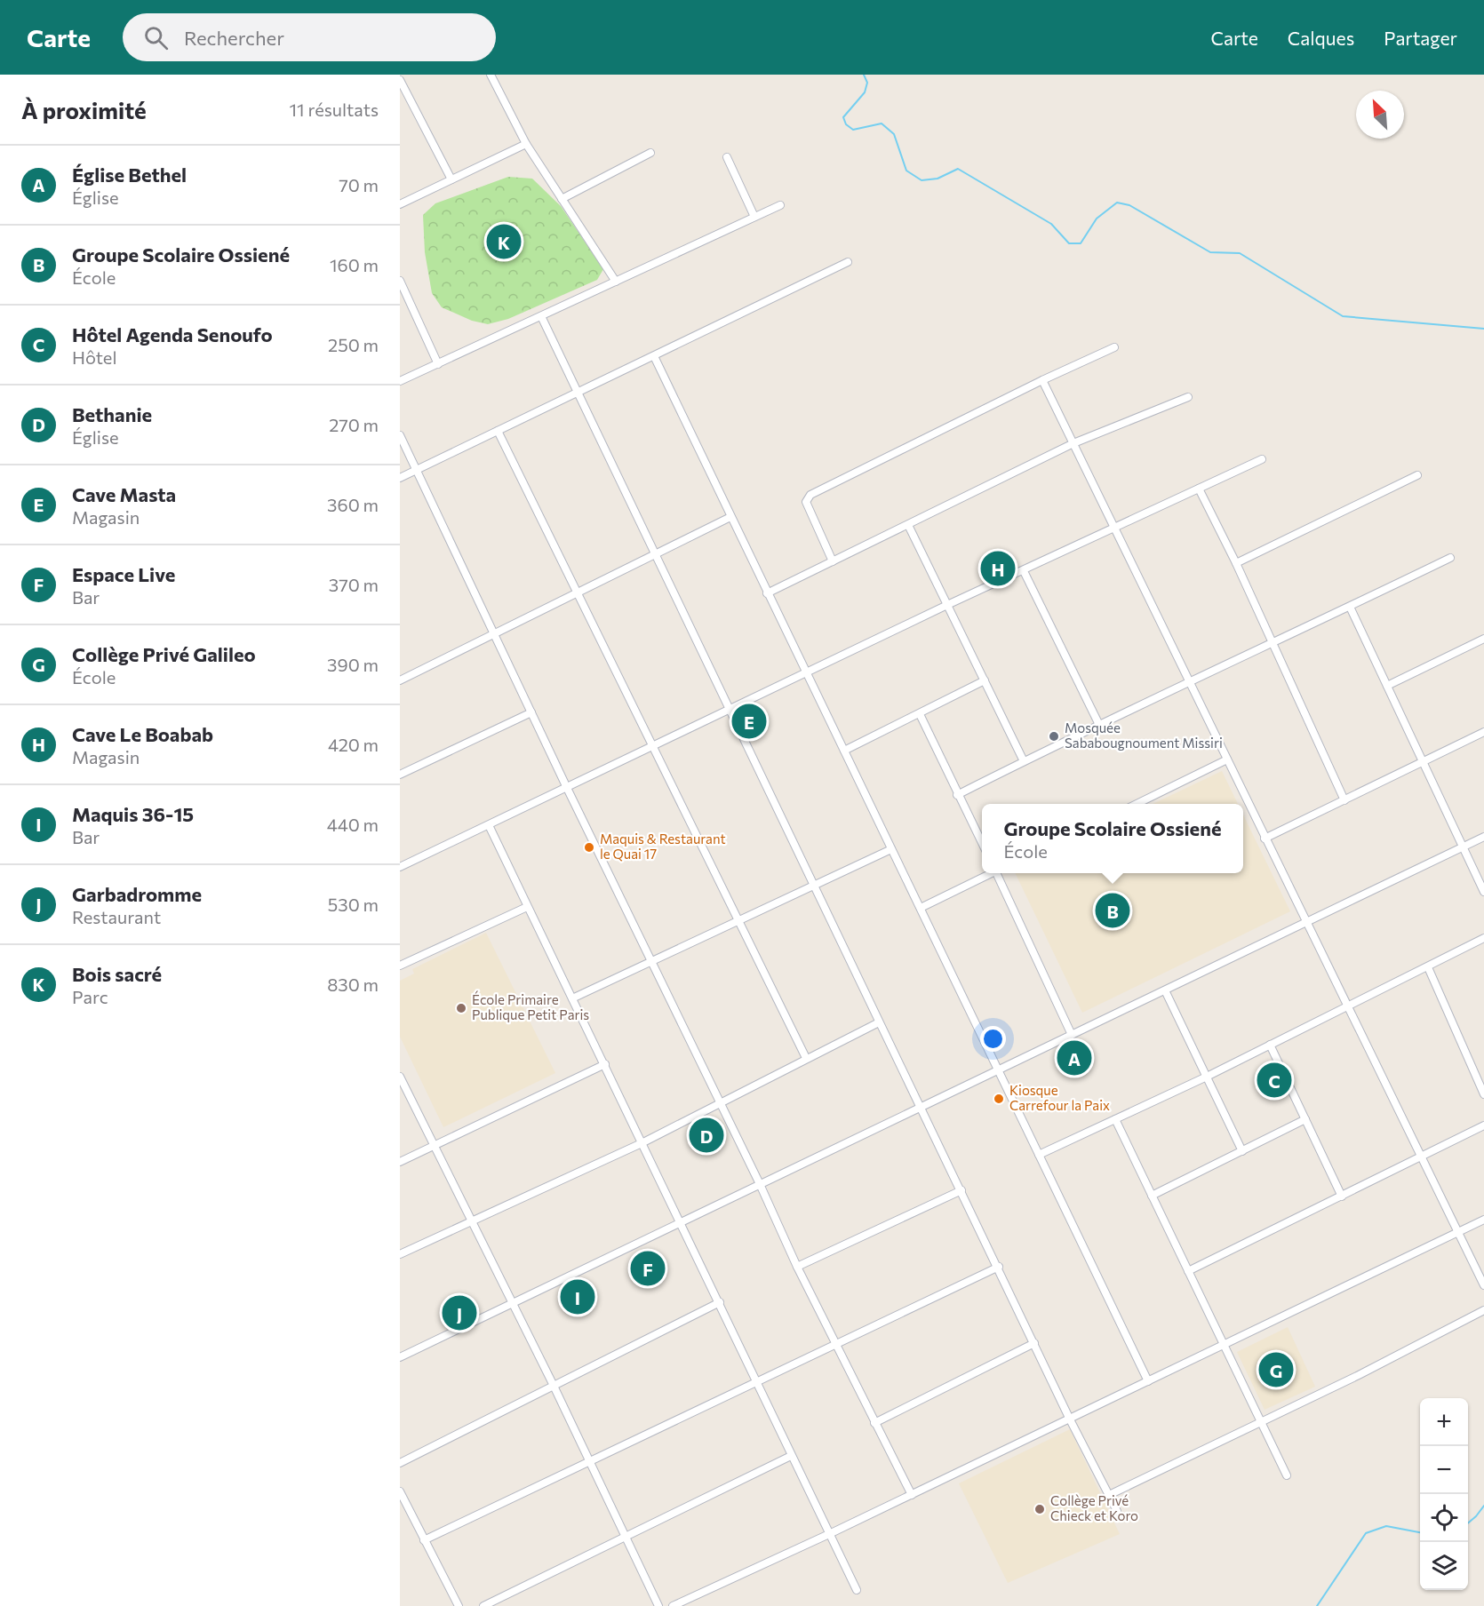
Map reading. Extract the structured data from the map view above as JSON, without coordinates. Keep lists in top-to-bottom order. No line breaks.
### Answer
{"places":["Mosquée Sababougnoument Missiri","Maquis & Restaurant le Quai 17","École Primaire Publique Petit Paris","Kiosque Carrefour la Paix","Collège Privé Chieck et Koro"],"north":"top left","page":{"header":"Carte","search":"Rechercher","nav":["Carte","Calques","Partager"],"heading":["À proximité","11 résultats"],"list":[{"mark":"A","name":"Église Bethel","note":"Église","value":"70 m"},{"mark":"B","name":"Groupe Scolaire Ossiené","note":"École","value":"160 m"},{"mark":"C","name":"Hôtel Agenda Senoufo","note":"Hôtel","value":"250 m"},{"mark":"D","name":"Bethanie","note":"Église","value":"270 m"},{"mark":"E","name":"Cave Masta","note":"Magasin","value":"360 m"},{"mark":"F","name":"Espace Live","note":"Bar","value":"370 m"},{"mark":"G","name":"Collège Privé Galileo","note":"École","value":"390 m"},{"mark":"H","name":"Cave Le Boabab","note":"Magasin","value":"420 m"},{"mark":"I","name":"Maquis 36-15","note":"Bar","value":"440 m"},{"mark":"J","name":"Garbadromme","note":"Restaurant","value":"530 m"},{"mark":"K","name":"Bois sacré","note":"Parc","value":"830 m"}],"pins":["K","H","E","B","A","C","D","F","I","J","G"],"popup":["Groupe Scolaire Ossiené","École"],"map_buttons":["+","−"]}}
